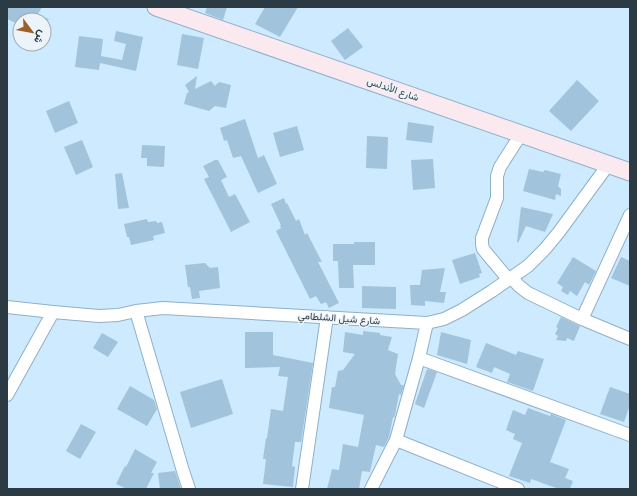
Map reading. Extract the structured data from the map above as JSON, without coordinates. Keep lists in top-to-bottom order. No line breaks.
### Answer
{"streets":{"main road":["شارع الأندلس"],"street":["شارع شيل الشلطامي"]},"crossings":[["شارع الأندلس","شارع شيل الشلطامي"]],"north":"bottom right"}
